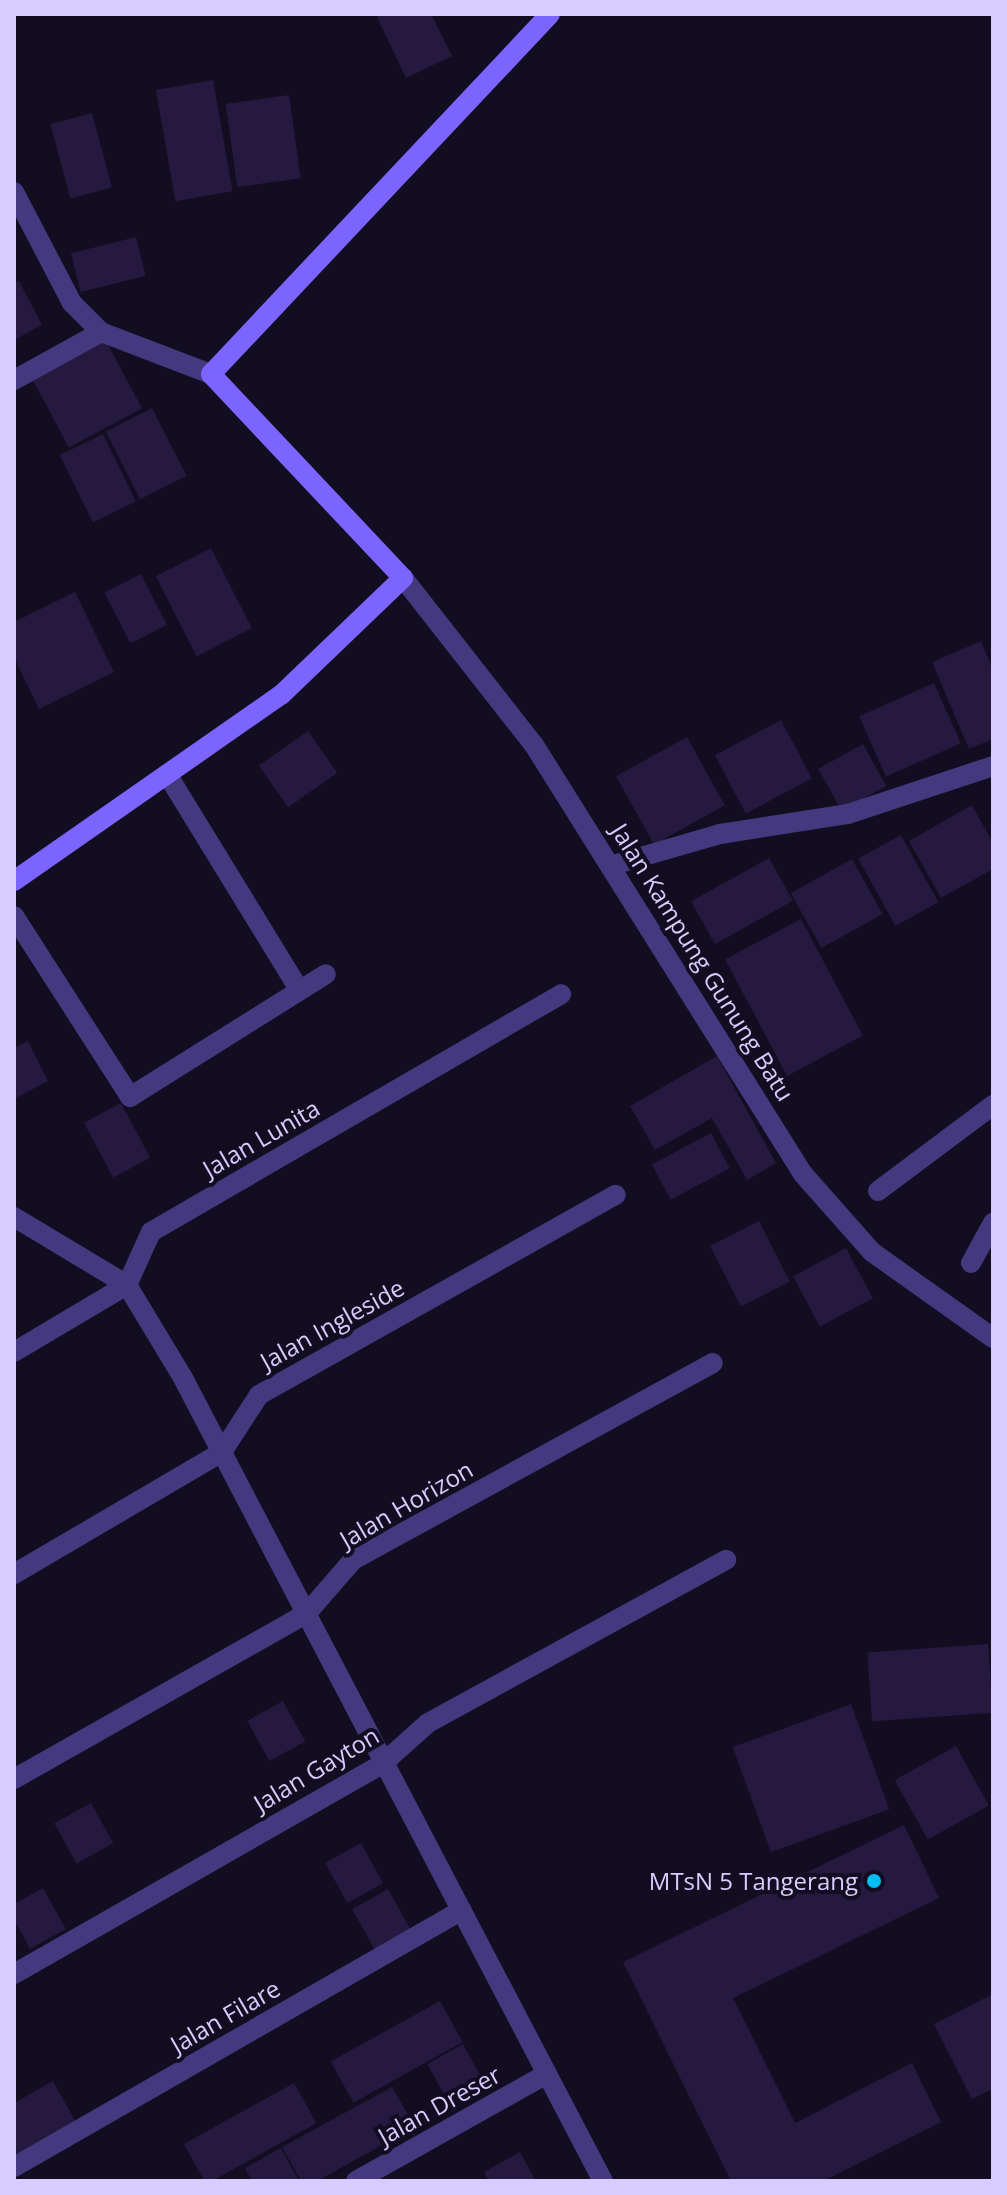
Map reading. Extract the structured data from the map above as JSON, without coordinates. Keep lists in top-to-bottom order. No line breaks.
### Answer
{"streets":{"street":["Jalan Kampung Gunung Batu","Jalan Lunita","Jalan Ingleside","Jalan Horizon","Jalan Gayton","Jalan Filare","Jalan Dreser"]},"places":["MTsN 5 Tangerang"]}
